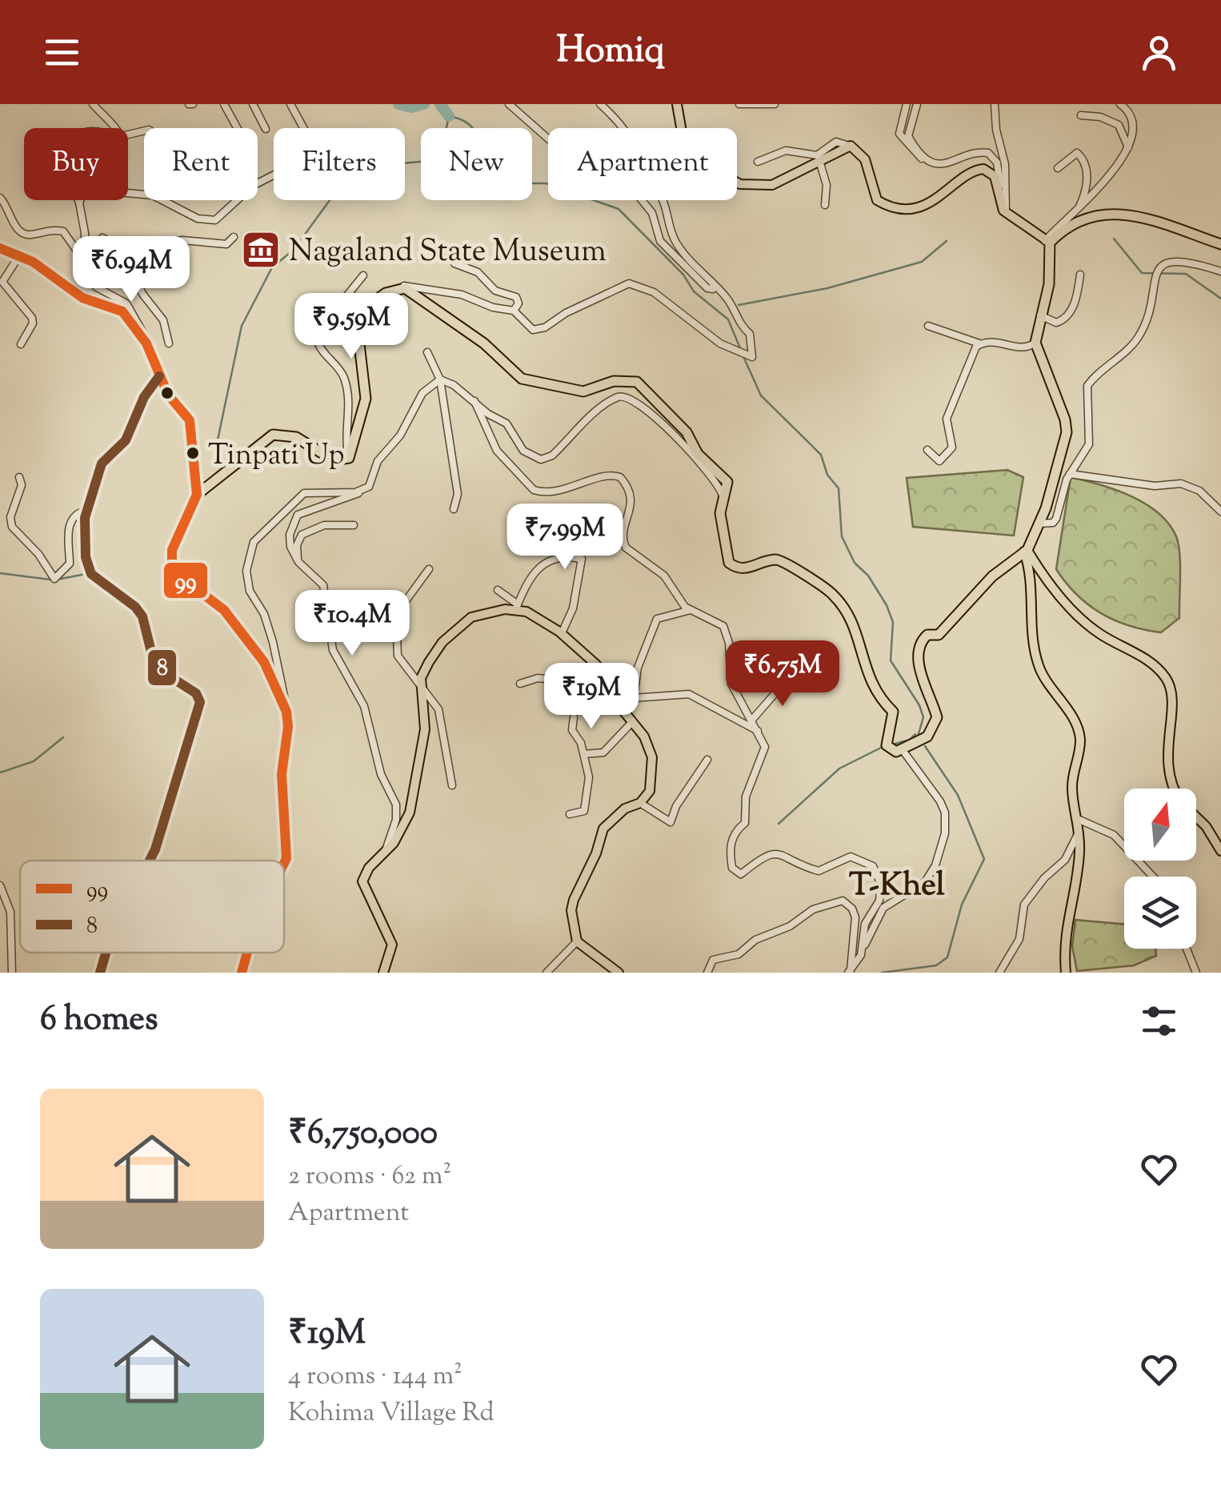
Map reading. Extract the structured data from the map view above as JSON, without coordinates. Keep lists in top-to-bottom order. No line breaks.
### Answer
{"districts":["T-Khel"],"places":{"museum":["Nagaland State Museum"],"other":["Tinpati Up"]},"lines":["transit line 99","transit line 8"],"legend":["99","8"],"north":"top","page":{"header":"Homiq","chip":["Buy","Rent","Filters","New","Apartment"],"price":["₹6.94M","₹9.59M","₹7.99M","₹10.4M","₹6.75M","₹19M"],"heading":"6 homes","list":[{"name":"₹6,750,000","note":"2 rooms · 62 m² · Apartment"},{"name":"₹19M","note":"4 rooms · 144 m² · Kohima Village Rd"}]}}
